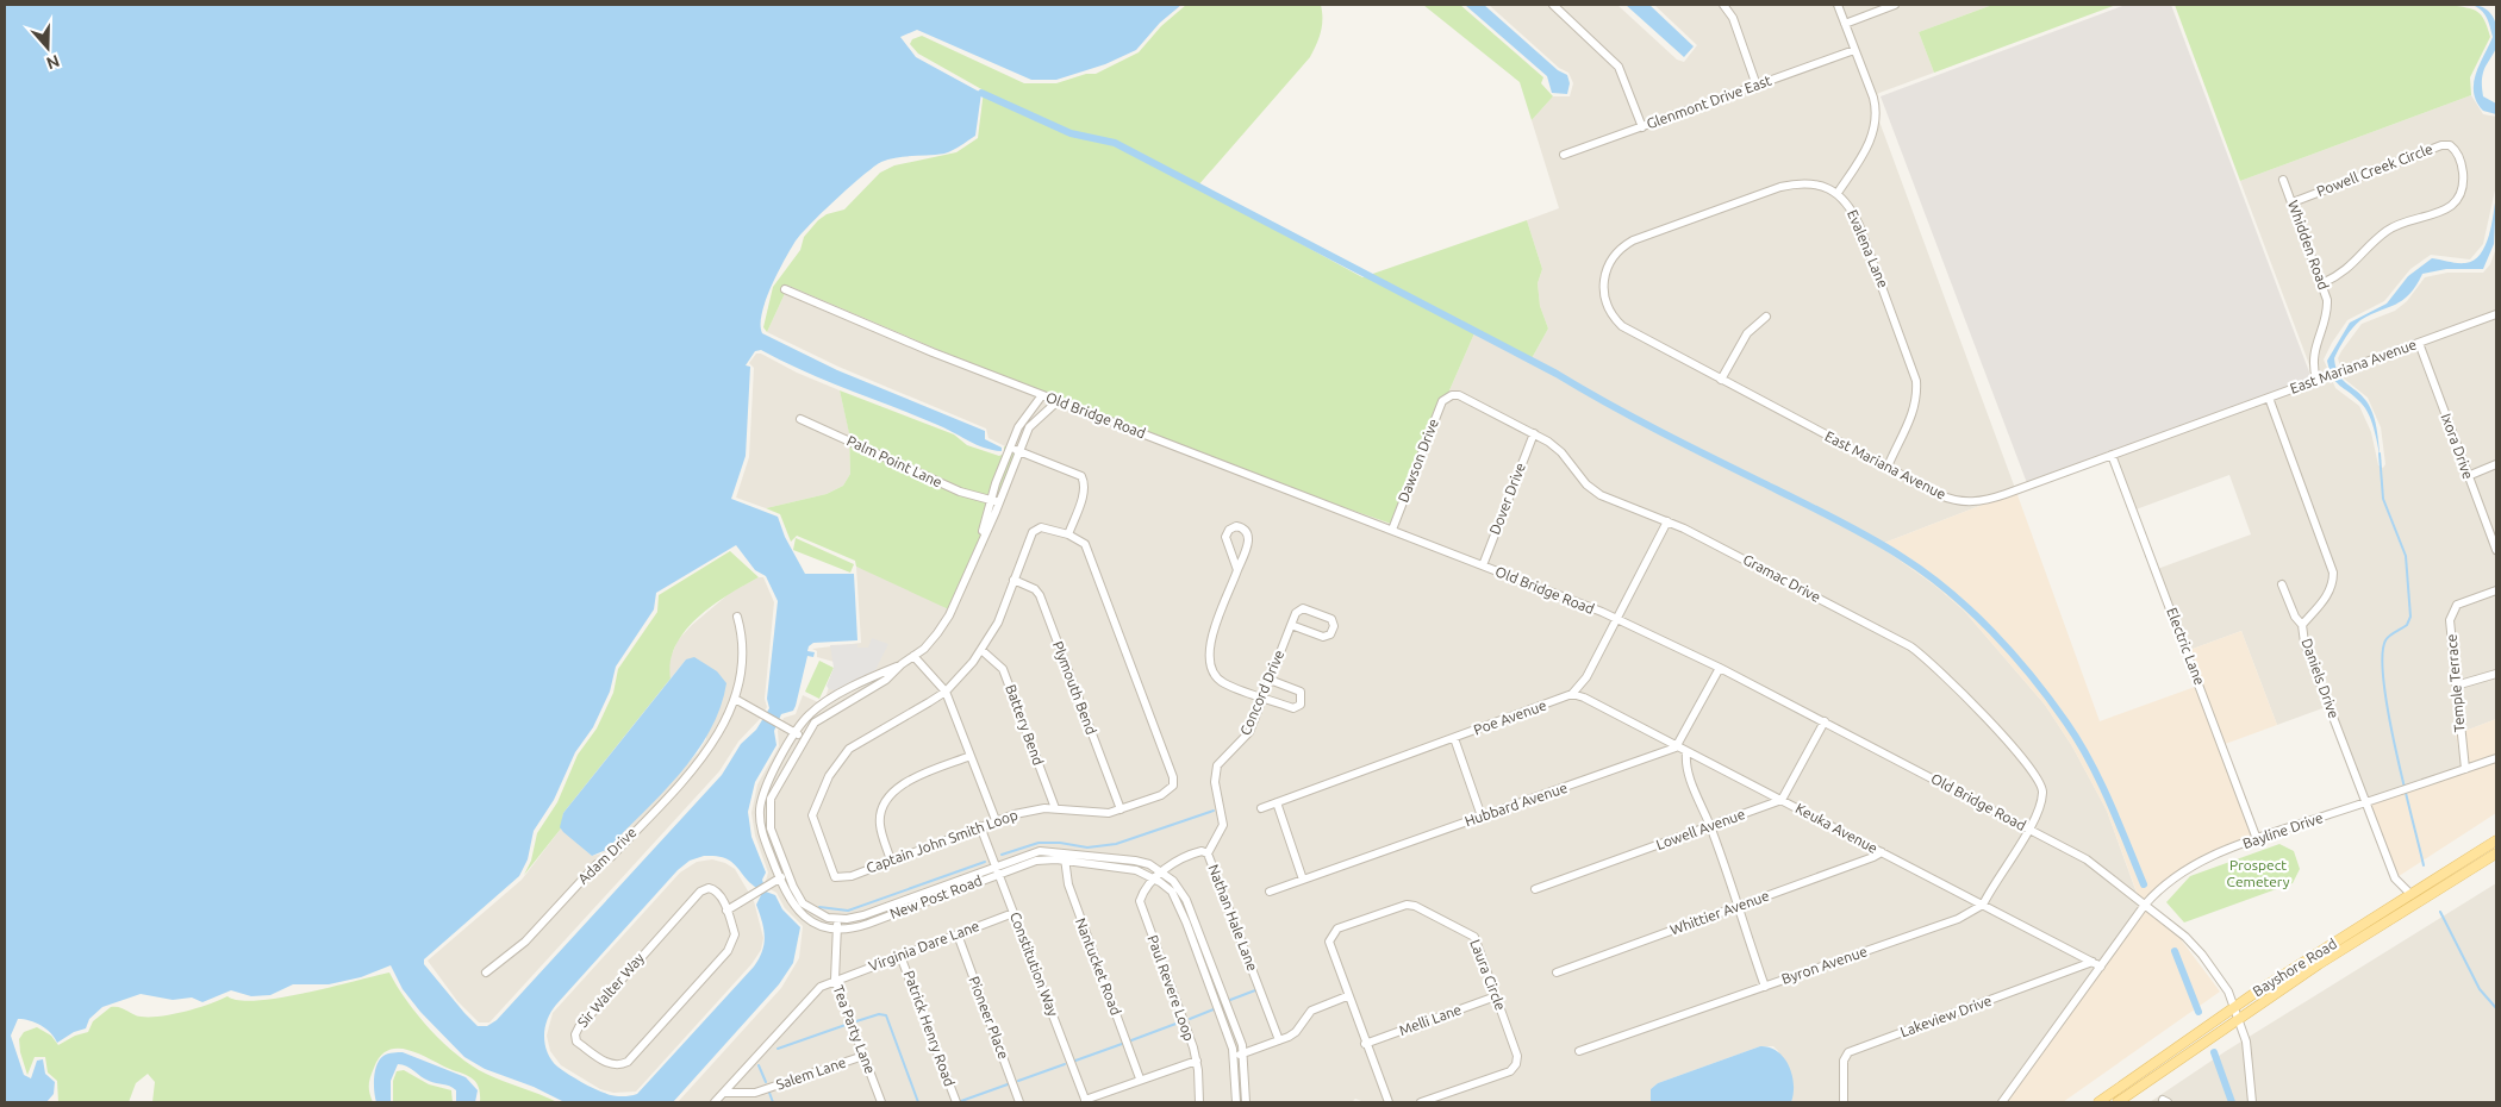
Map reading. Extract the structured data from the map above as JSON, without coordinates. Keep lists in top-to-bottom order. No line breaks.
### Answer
{"streets":{"main road":["Bayshore Road"],"street":["Glenmont Drive East","Powell Creek Circle","Whidden Road","Evalena Lane","East Mariana Avenue","Old Bridge Road","Ixora Drive","Dawson Drive","Palm Point Lane","Dover Drive","Gramac Drive","Electric Lane","Daniels Drive","Temple Terrace","Plymouth Bend","Concord Drive","Poe Avenue","Battery Bend","Hubbard Avenue","Keuka Avenue","Lowell Avenue","Bayline Drive","Captain John Smith Loop","Adam Drive","New Post Road","Whittier Avenue","Nathan Hale Lane","Virginia Dare Lane","Constitution Way","Byron Avenue","Nantucket Road","Laura Circle","Paul Revere Loop","Sir Walter Way","Lakeview Drive","Pioneer Place","Melli Lane","Patrick Henry Road","Tea Party Lane","Salem Lane"]},"crossings":[["Glenmont Drive East","Evalena Lane"],["Powell Creek Circle","Whidden Road"],["Whidden Road","East Mariana Avenue"],["Evalena Lane","East Mariana Avenue"],["East Mariana Avenue","Ixora Drive"],["East Mariana Avenue","Electric Lane"],["East Mariana Avenue","Daniels Drive"],["Old Bridge Road","Dawson Drive"],["Old Bridge Road","Dover Drive"],["Old Bridge Road","Gramac Drive"],["Old Bridge Road","Bayline Drive"],["Old Bridge Road","New Post Road"],["Old Bridge Road","Byron Avenue"],["Old Bridge Road","Bayshore Road"],["Dawson Drive","Gramac Drive"],["Palm Point Lane","New Post Road"],["Dover Drive","Gramac Drive"],["Gramac Drive","Byron Avenue"],["Electric Lane","Bayline Drive"],["Daniels Drive","Bayline Drive"],["Daniels Drive","Bayshore Road"],["Temple Terrace","Bayline Drive"],["Plymouth Bend","Captain John Smith Loop"],["Concord Drive","Nathan Hale Lane"],["Poe Avenue","Keuka Avenue"],["Battery Bend","Captain John Smith Loop"],["Hubbard Avenue","Keuka Avenue"],["Keuka Avenue","Lowell Avenue"],["Keuka Avenue","Bayline Drive"],["Keuka Avenue","Whittier Avenue"],["Keuka Avenue","Byron Avenue"],["Keuka Avenue","Lakeview Drive"],["Captain John Smith Loop","Constitution Way"],["New Post Road","Nathan Hale Lane"],["New Post Road","Constitution Way"],["New Post Road","Nantucket Road"],["New Post Road","Paul Revere Loop"],["New Post Road","Tea Party Lane"],["Nathan Hale Lane","Paul Revere Loop"],["Virginia Dare Lane","Constitution Way"],["Virginia Dare Lane","Pioneer Place"],["Virginia Dare Lane","Patrick Henry Road"],["Virginia Dare Lane","Tea Party Lane"],["Laura Circle","Melli Lane"],["Tea Party Lane","Salem Lane"]],"parks":["Prospect Cemetery"],"north":"bottom"}
